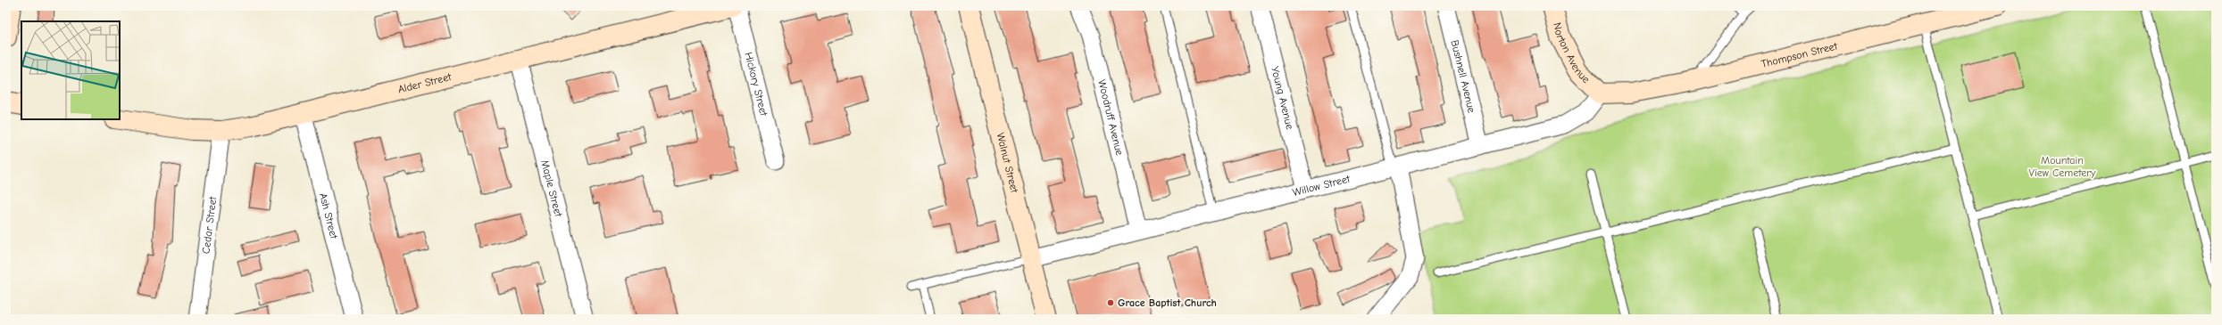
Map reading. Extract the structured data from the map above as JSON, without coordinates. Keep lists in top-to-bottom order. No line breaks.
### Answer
{"streets":{"street":["Norton Avenue","Thompson Street","Bushnell Avenue","Alder Street","Hickory Street","Young Avenue","Woodruff Avenue","Walnut Street","Willow Street","Maple Street","Ash Street","Cedar Street"]},"crossings":[["Norton Avenue","Thompson Street"],["Norton Avenue","Willow Street"],["Thompson Street","Willow Street"],["Bushnell Avenue","Willow Street"],["Alder Street","Maple Street"],["Alder Street","Ash Street"],["Alder Street","Cedar Street"],["Young Avenue","Willow Street"],["Woodruff Avenue","Willow Street"],["Walnut Street","Willow Street"]],"parks":["Mountain View Cemetery"],"places":["Grace Baptist Church"]}
